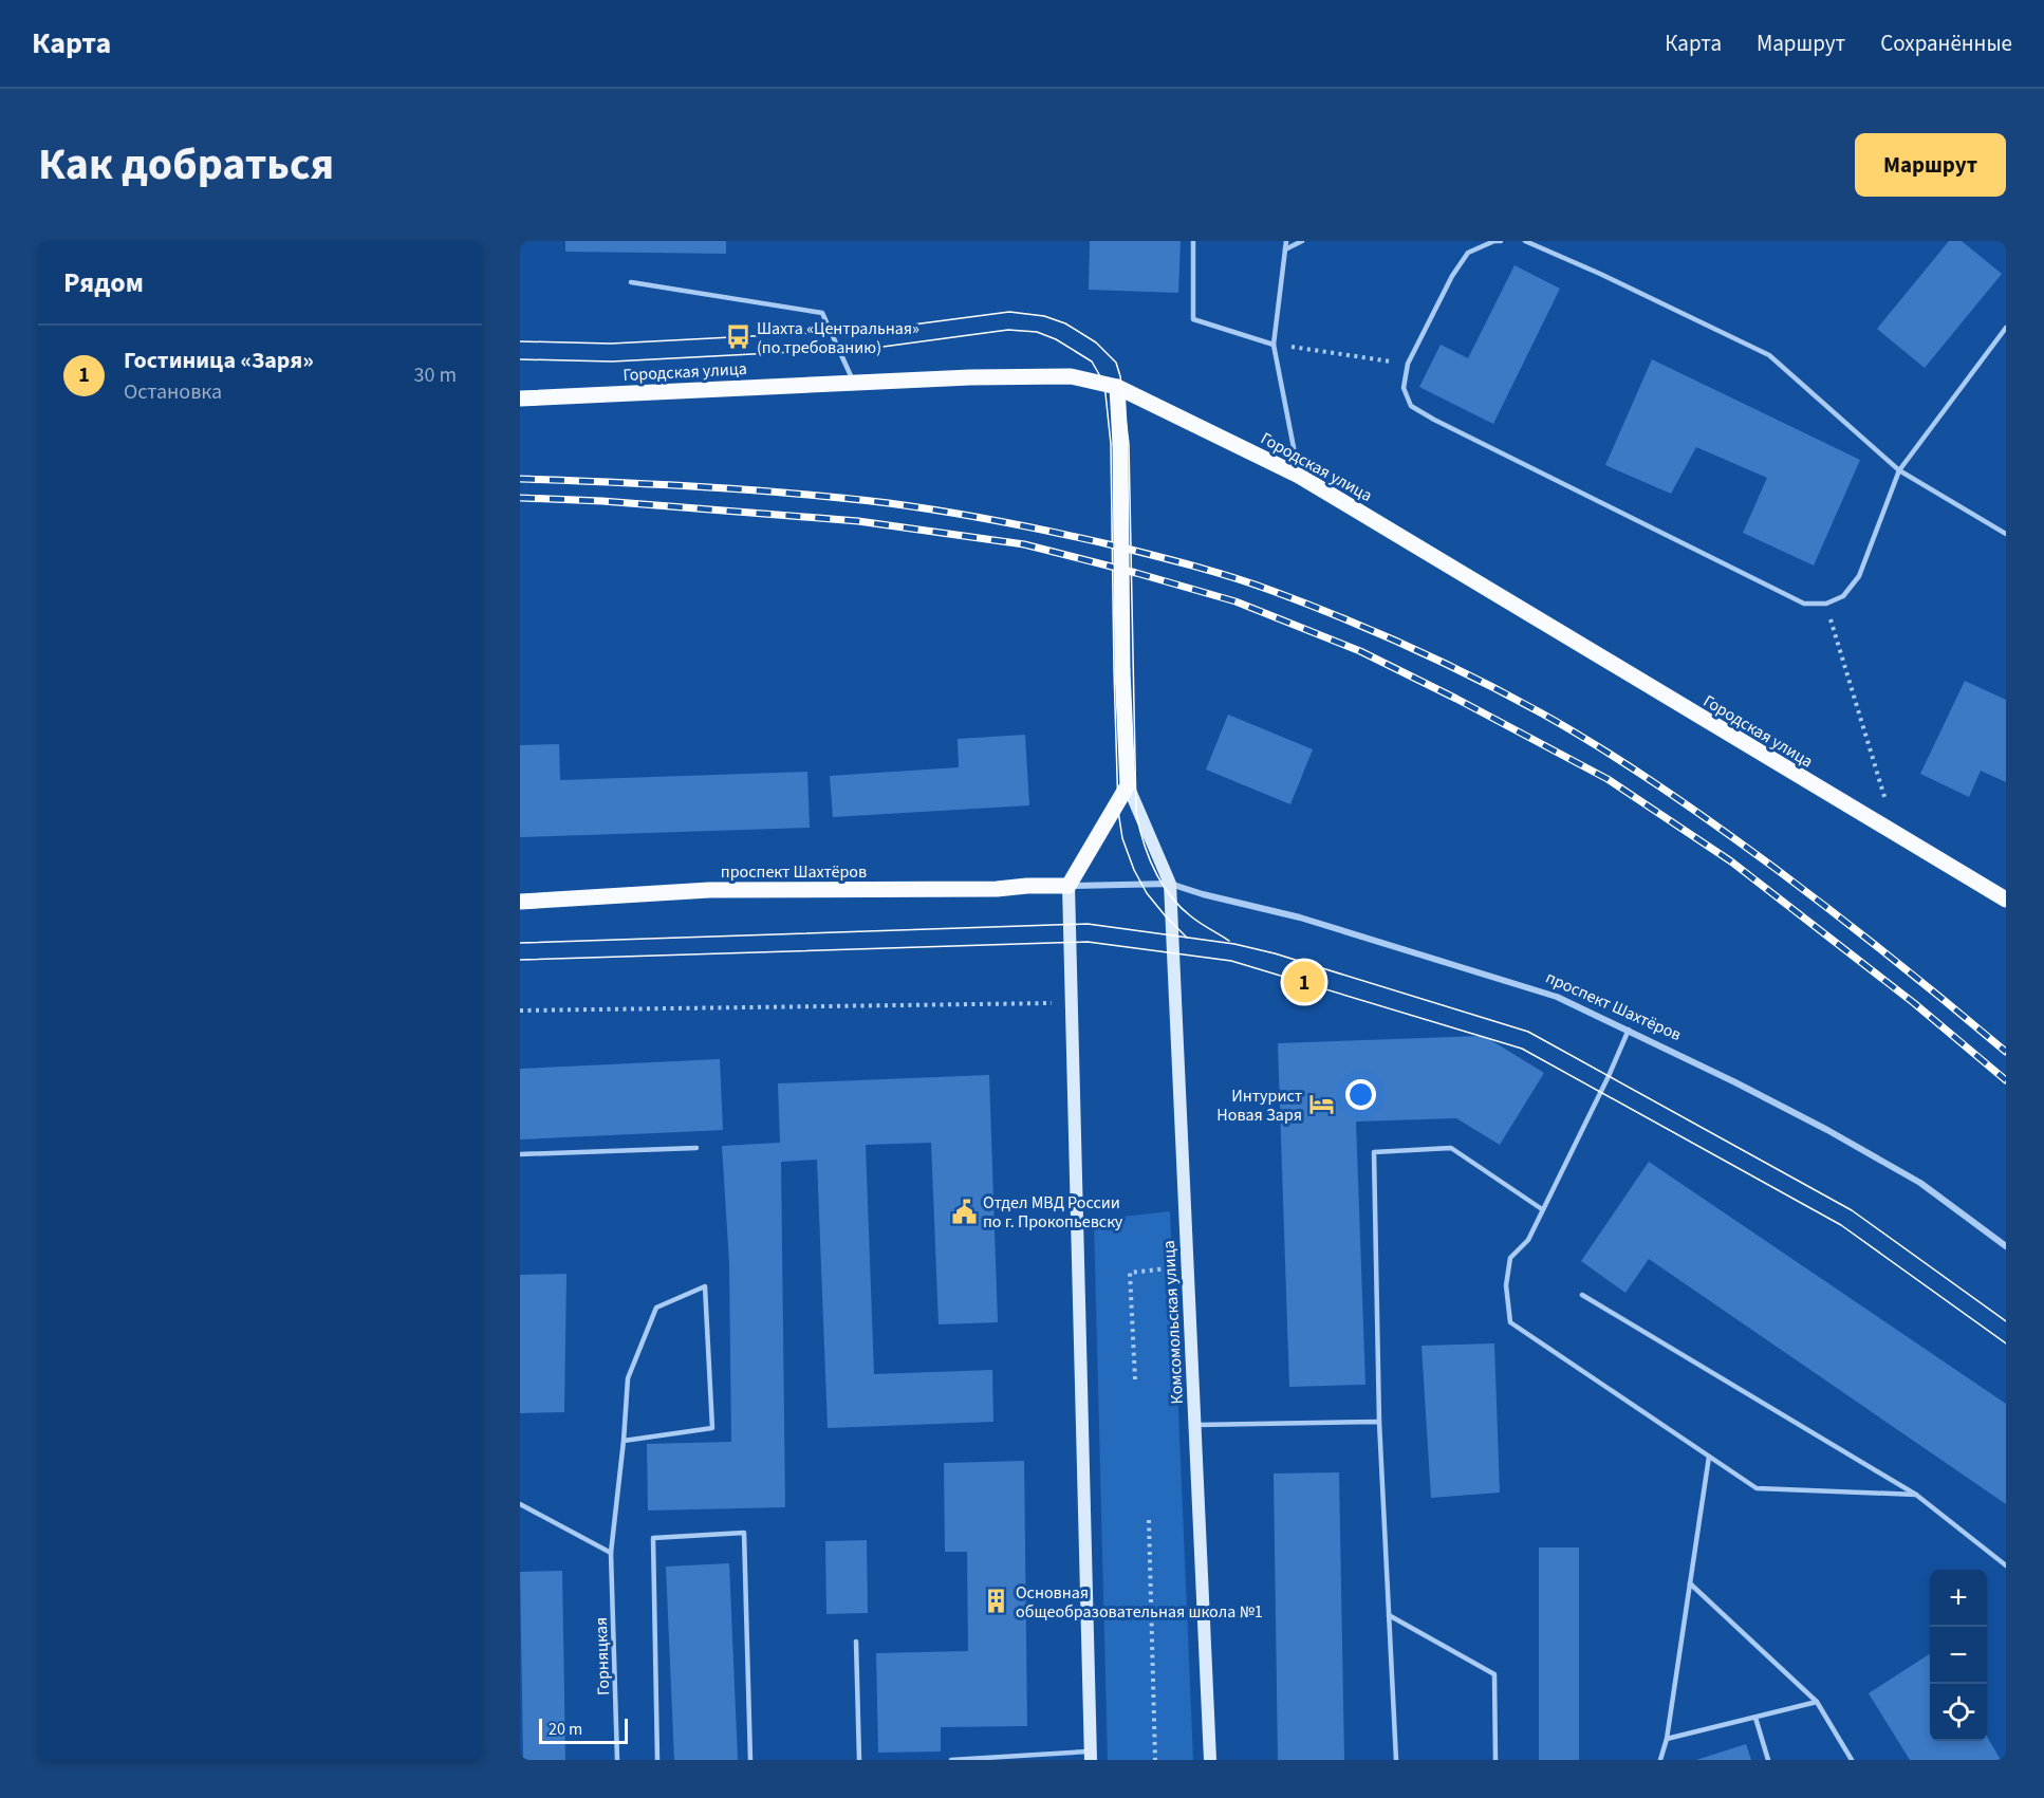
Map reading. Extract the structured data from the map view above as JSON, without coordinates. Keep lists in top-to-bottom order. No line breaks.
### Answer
{"streets":{"main road":["Городская улица","проспект Шахтёров","Комсомольская улица"],"lane":["Горняцкая"]},"crossings":[["проспект Шахтёров","Комсомольская улица"]],"places":{"bus stop":["Шахта «Центральная» (по требованию)"],"hotel":["Интурист Новая Заря"],"public building":["Отдел МВД России по г. Прокопьевску"],"building":["Основная общеобразовательная школа №1"]},"scale_bar":"20 m","page":{"header":"Карта","nav":["Карта","Маршрут","Сохранённые"],"title":"Как добраться","buttons":"Маршрут","heading":"Рядом","list":[{"mark":"1","name":"Гостиница «Заря»","note":"Остановка","value":"30 m"}],"pins":"1","map_buttons":["+","−"],"scale":"20 m"}}
